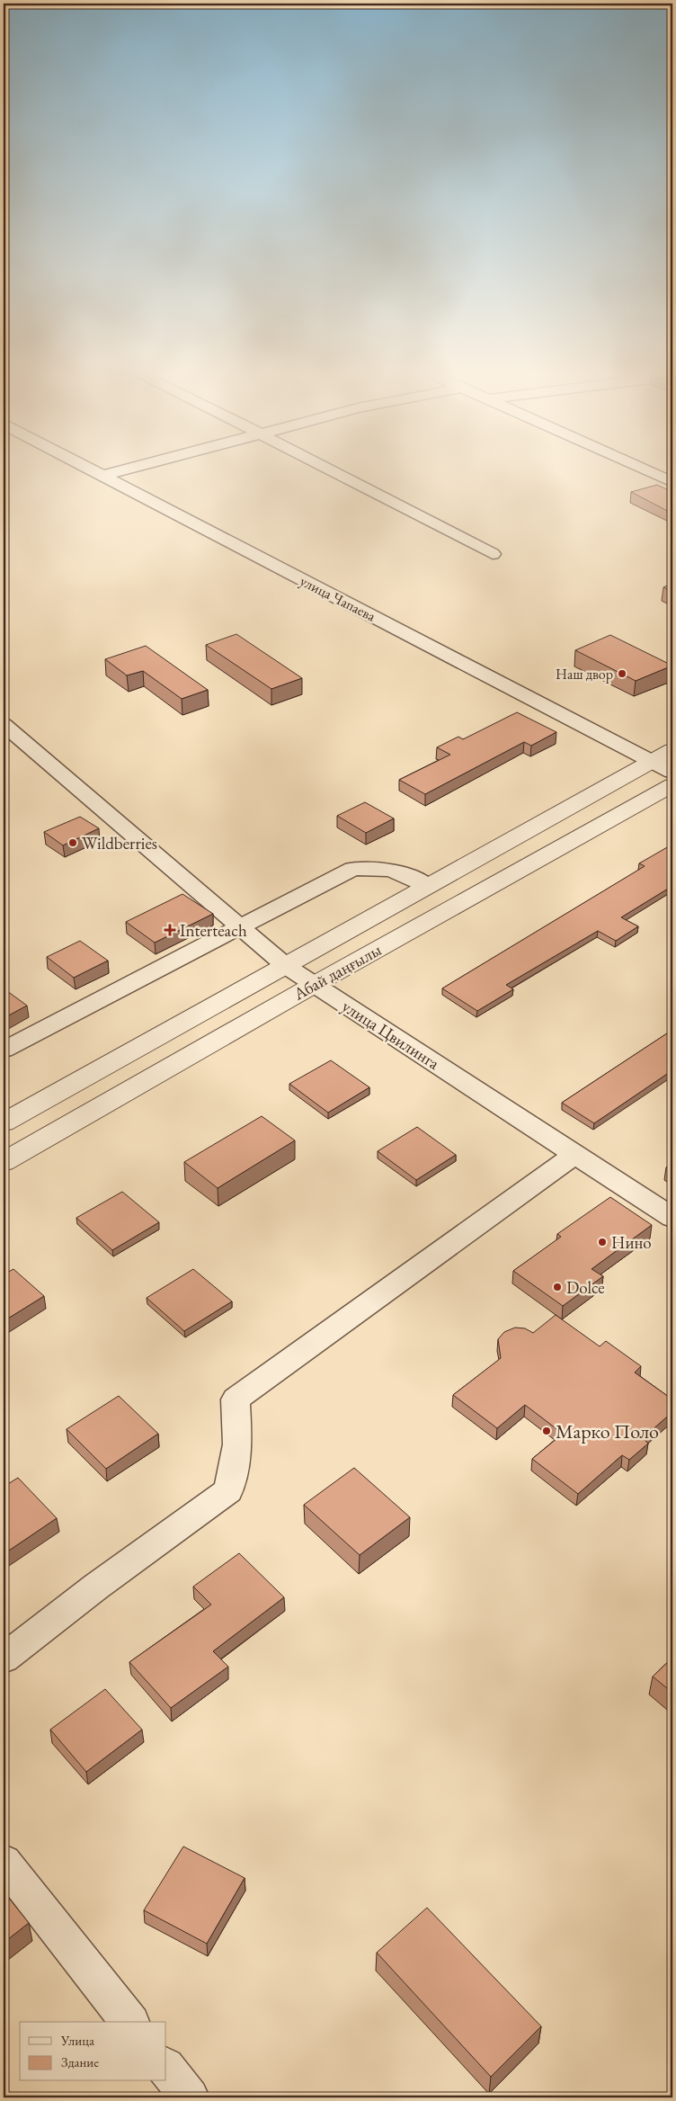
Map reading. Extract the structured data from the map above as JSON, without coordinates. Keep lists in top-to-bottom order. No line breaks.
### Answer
{"streets":{"street":["улица Чапаева","Абай даңғылы","улица Цвилинга"]},"crossings":[["улица Чапаева","Абай даңғылы"],["Абай даңғылы","улица Цвилинга"]],"places":{"other":["Наш двор","Wildberries","Нино","Dolce","Марко Поло"],"health":["Interteach"]},"legend":["Улица","Здание"]}
